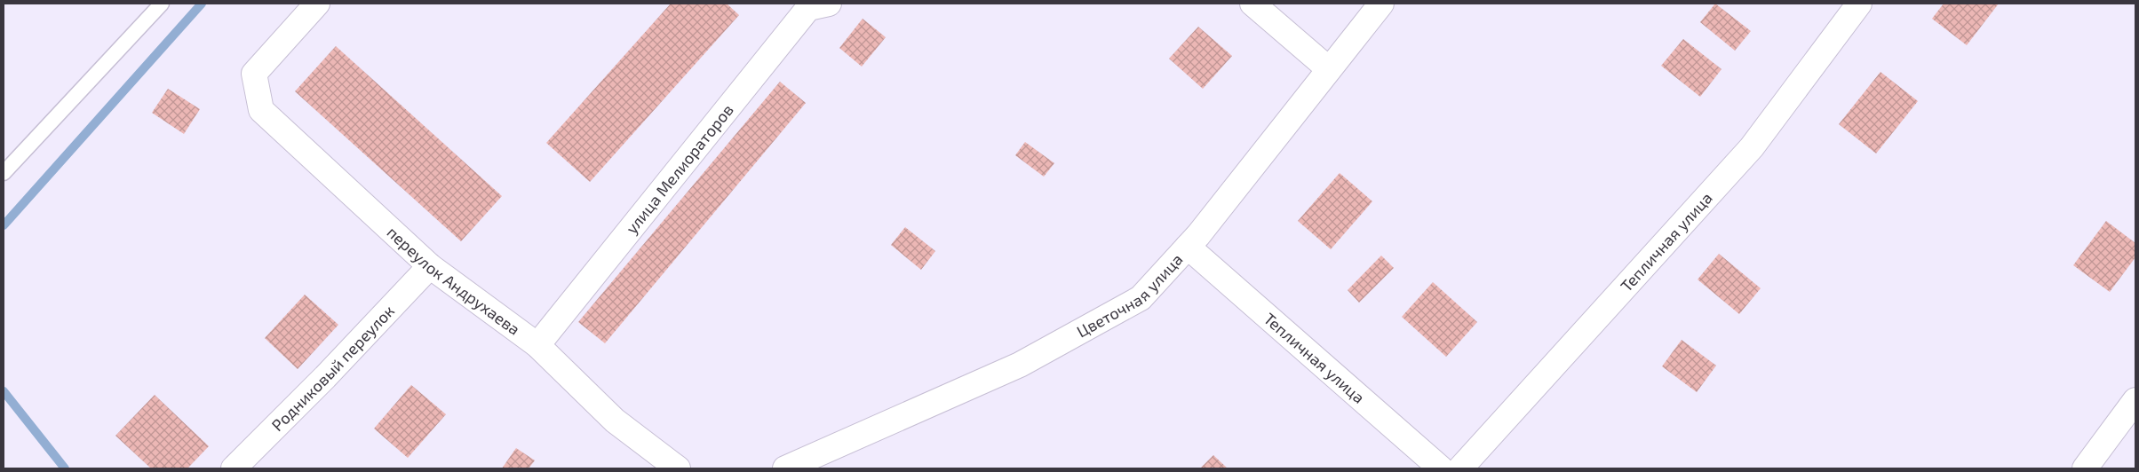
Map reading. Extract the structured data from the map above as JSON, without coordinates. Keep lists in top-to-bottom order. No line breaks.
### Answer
{"streets":{"street":["улица Мелиораторов","Тепличная улица","переулок Андрухаева","Цветочная улица","Родниковый переулок"]},"crossings":[["улица Мелиораторов","переулок Андрухаева"],["Тепличная улица","Цветочная улица"],["переулок Андрухаева","Родниковый переулок"]]}
